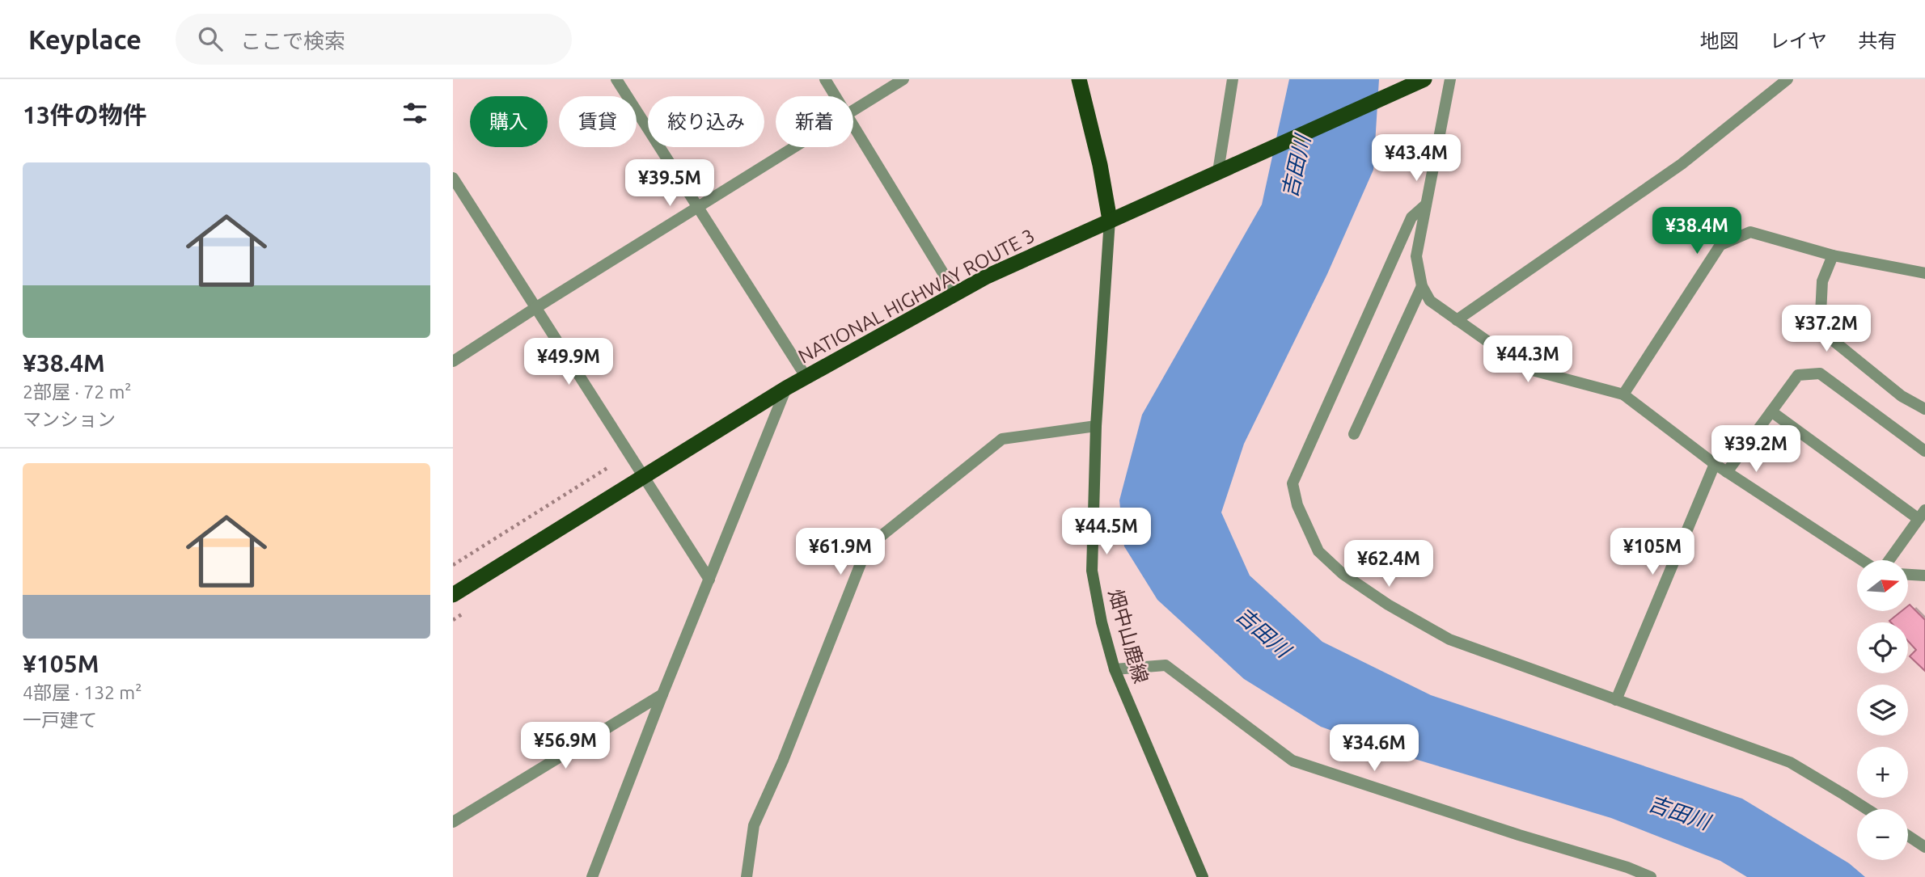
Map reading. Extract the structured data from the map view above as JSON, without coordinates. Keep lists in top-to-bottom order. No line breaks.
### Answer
{"streets":{"highway":["NATIONAL HIGHWAY ROUTE 3"],"main road":["畑中山鹿線"]},"crossings":[["NATIONAL HIGHWAY ROUTE 3","畑中山鹿線"]],"water":["吉田川"],"north":"right","page":{"header":"Keyplace","search":"ここで検索","nav":["地図","レイヤ","共有"],"heading":"13件の物件","chip":["購入","賃貸","絞り込み","新着"],"price":["¥43.4M","¥39.5M","¥38.4M","¥37.2M","¥44.3M","¥49.9M","¥39.2M","¥44.5M","¥61.9M","¥105M","¥62.4M","¥56.9M","¥34.6M"],"list":[{"name":"¥38.4M","note":"2部屋 · 72 m² · マンション"},{"name":"¥105M","note":"4部屋 · 132 m² · 一戸建て"}],"map_buttons":["+","−"]}}
